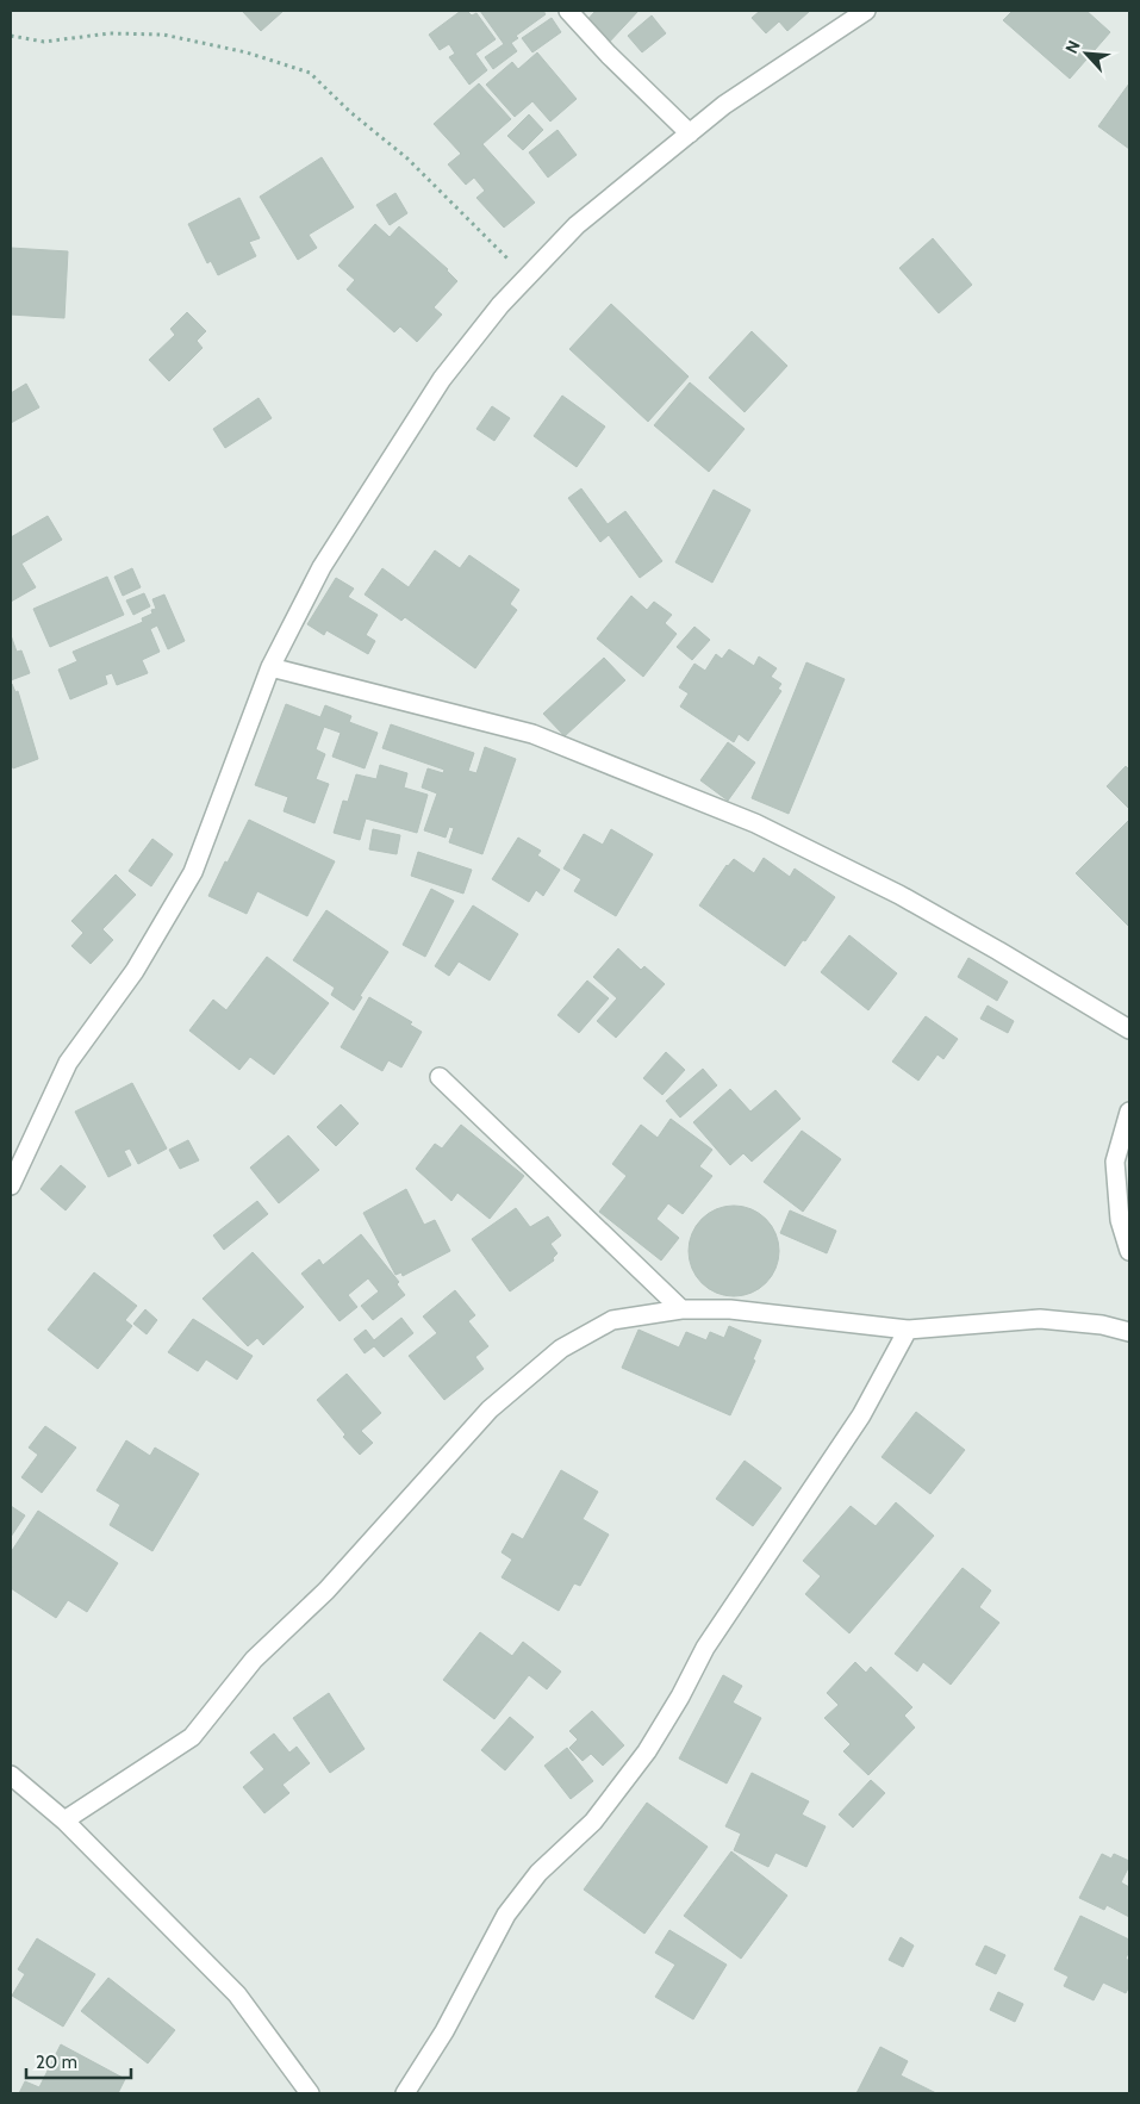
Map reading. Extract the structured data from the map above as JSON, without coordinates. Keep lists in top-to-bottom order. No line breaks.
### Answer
{"scale_bar":"20 m","north":"top left"}
